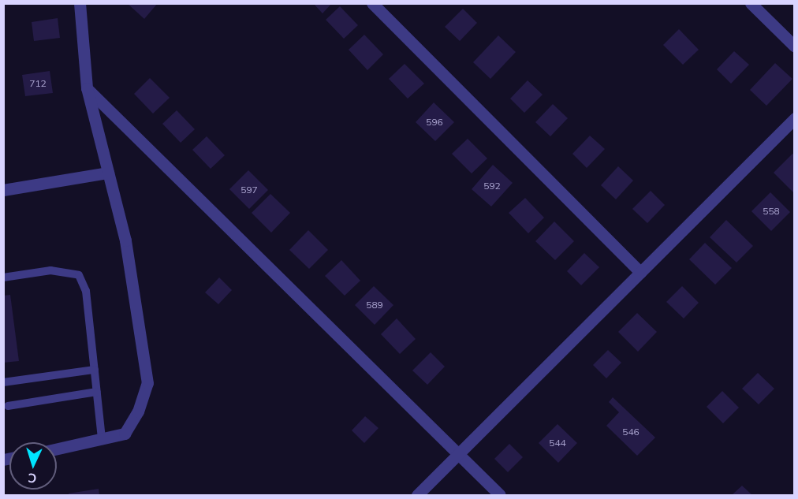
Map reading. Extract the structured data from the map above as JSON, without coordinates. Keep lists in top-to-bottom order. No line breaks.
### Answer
{"house_numbers":["712","596","592","597","558","589","546","544"],"north":"bottom"}
